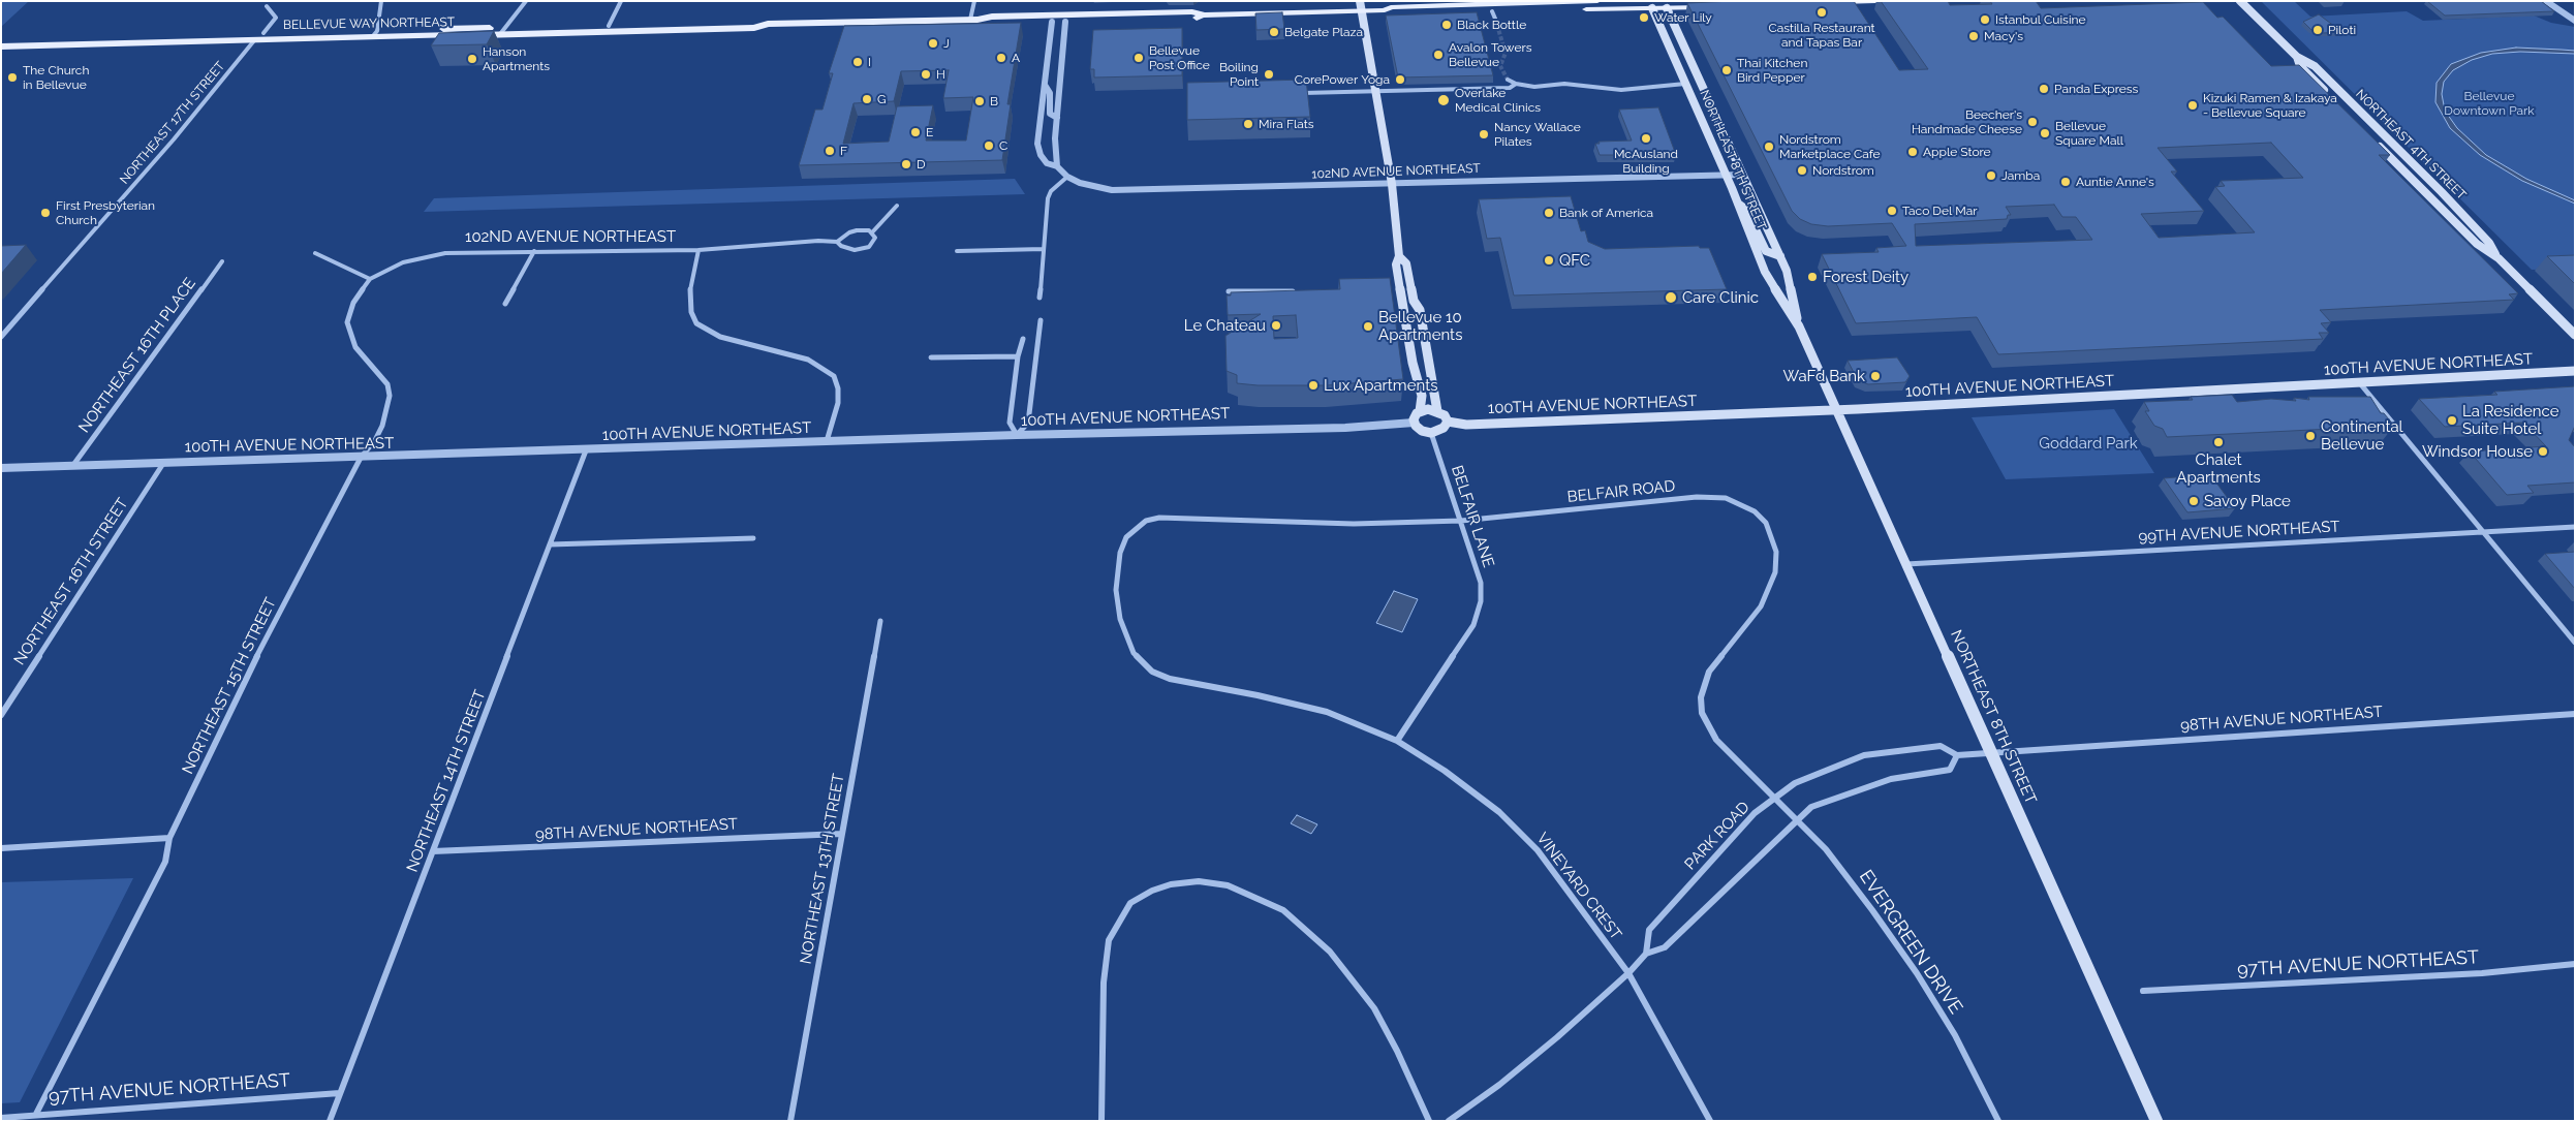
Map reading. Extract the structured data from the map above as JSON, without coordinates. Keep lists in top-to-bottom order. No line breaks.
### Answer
{"streets":{"main road":["BELLEVUE WAY NORTHEAST","NORTHEAST 4TH STREET","NORTHEAST 8TH STREET","100TH AVENUE NORTHEAST"],"street":["NORTHEAST 17TH STREET","102ND AVENUE NORTHEAST","NORTHEAST 16TH PLACE","BELFAIR ROAD","BELFAIR LANE","99TH AVENUE NORTHEAST","NORTHEAST 16TH STREET","NORTHEAST 15TH STREET","98TH AVENUE NORTHEAST","NORTHEAST 14TH STREET","PARK ROAD","NORTHEAST 13TH STREET","VINEYARD CREST","EVERGREEN DRIVE","97TH AVENUE NORTHEAST"]},"crossings":[["BELLEVUE WAY NORTHEAST","NORTHEAST 17TH STREET"],["BELLEVUE WAY NORTHEAST","NORTHEAST 8TH STREET"],["NORTHEAST 8TH STREET","102ND AVENUE NORTHEAST"],["NORTHEAST 8TH STREET","100TH AVENUE NORTHEAST"],["NORTHEAST 8TH STREET","99TH AVENUE NORTHEAST"],["NORTHEAST 8TH STREET","98TH AVENUE NORTHEAST"],["NORTHEAST 8TH STREET","PARK ROAD"],["102ND AVENUE NORTHEAST","NORTHEAST 15TH STREET"],["NORTHEAST 16TH PLACE","100TH AVENUE NORTHEAST"],["100TH AVENUE NORTHEAST","BELFAIR LANE"],["100TH AVENUE NORTHEAST","NORTHEAST 16TH STREET"],["100TH AVENUE NORTHEAST","NORTHEAST 15TH STREET"],["100TH AVENUE NORTHEAST","NORTHEAST 14TH STREET"],["BELFAIR ROAD","BELFAIR LANE"],["BELFAIR ROAD","PARK ROAD"],["BELFAIR ROAD","VINEYARD CREST"],["BELFAIR ROAD","EVERGREEN DRIVE"],["BELFAIR LANE","VINEYARD CREST"],["NORTHEAST 15TH STREET","97TH AVENUE NORTHEAST"],["98TH AVENUE NORTHEAST","NORTHEAST 14TH STREET"],["98TH AVENUE NORTHEAST","PARK ROAD"],["98TH AVENUE NORTHEAST","NORTHEAST 13TH STREET"],["NORTHEAST 14TH STREET","97TH AVENUE NORTHEAST"],["PARK ROAD","EVERGREEN DRIVE"]],"parks":["Bellevue Downtown Park","Goddard Park"],"places":["Castilla Restaurant and Tapas Bar","Water Lily","Istanbul Cuisine","Black Bottle","Piloti","Belgate Plaza","Macy's","J","Avalon Towers Bellevue","A","Bellevue Post Office","Hanson Apartments","I","Thai Kitchen Bird Pepper","H","Boiling Point","The Church in Bellevue","CorePower Yoga","Panda Express","G","Overlake Medical Clinics","B","Kizuki Ramen & Izakaya - Bellevue Square","Beecher's Handmade Cheese","Mira Flats","E","Bellevue Square Mall","Nancy Wallace Pilates","McAusland Building","C","Nordstrom Marketplace Cafe","F","Apple Store","D","Nordstrom","Jamba","Auntie Anne's","Taco Del Mar","First Presbyterian Church","Bank of America","QFC","Forest Deity","Care Clinic","Le Chateau","Bellevue 10 Apartments","WaFd Bank","Lux Apartments","La Residence Suite Hotel","Continental Bellevue","Chalet Apartments","Windsor House","Savoy Place"]}
